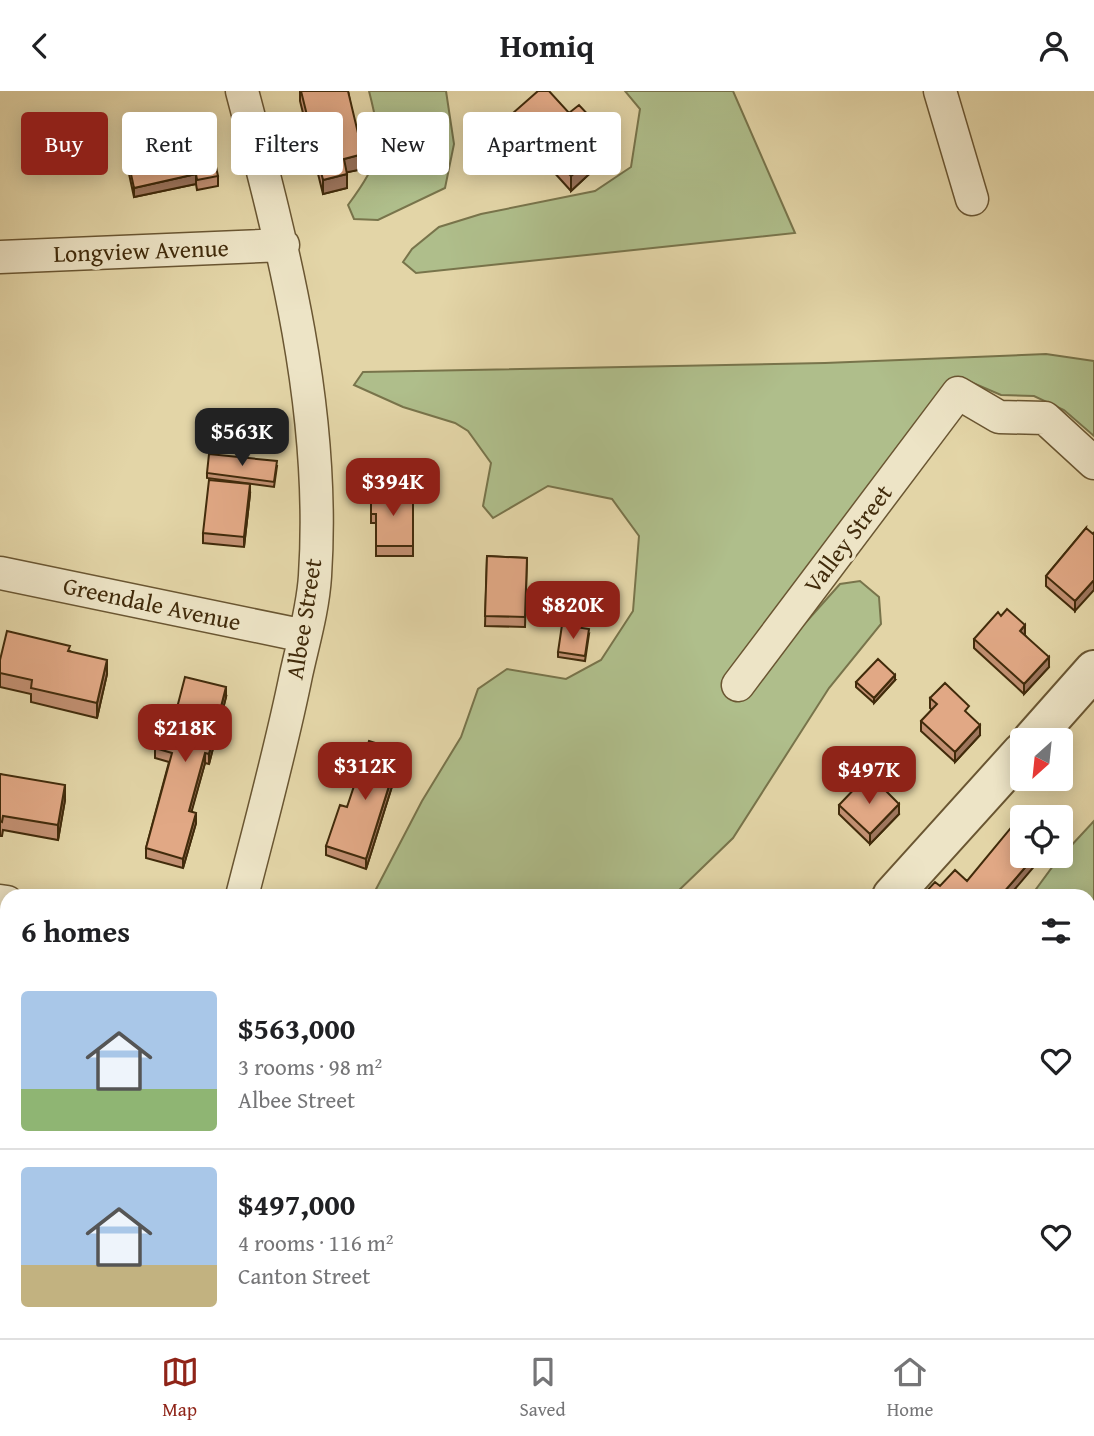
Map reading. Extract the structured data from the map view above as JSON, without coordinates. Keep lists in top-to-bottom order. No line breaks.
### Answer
{"streets":{"street":["Longview Avenue","Valley Street","Greendale Avenue","Albee Street"]},"crossings":[["Longview Avenue","Albee Street"],["Greendale Avenue","Albee Street"]],"north":"bottom left","page":{"header":"Homiq","chip":["Buy","Rent","Filters","New","Apartment"],"price":["$563K","$394K","$820K","$218K","$312K","$497K"],"heading":"6 homes","list":[{"name":"$563,000","note":"3 rooms · 98 m² · Albee Street"},{"name":"$497,000","note":"4 rooms · 116 m² · Canton Street"}],"tabs":["Map","Saved","Home"]}}
